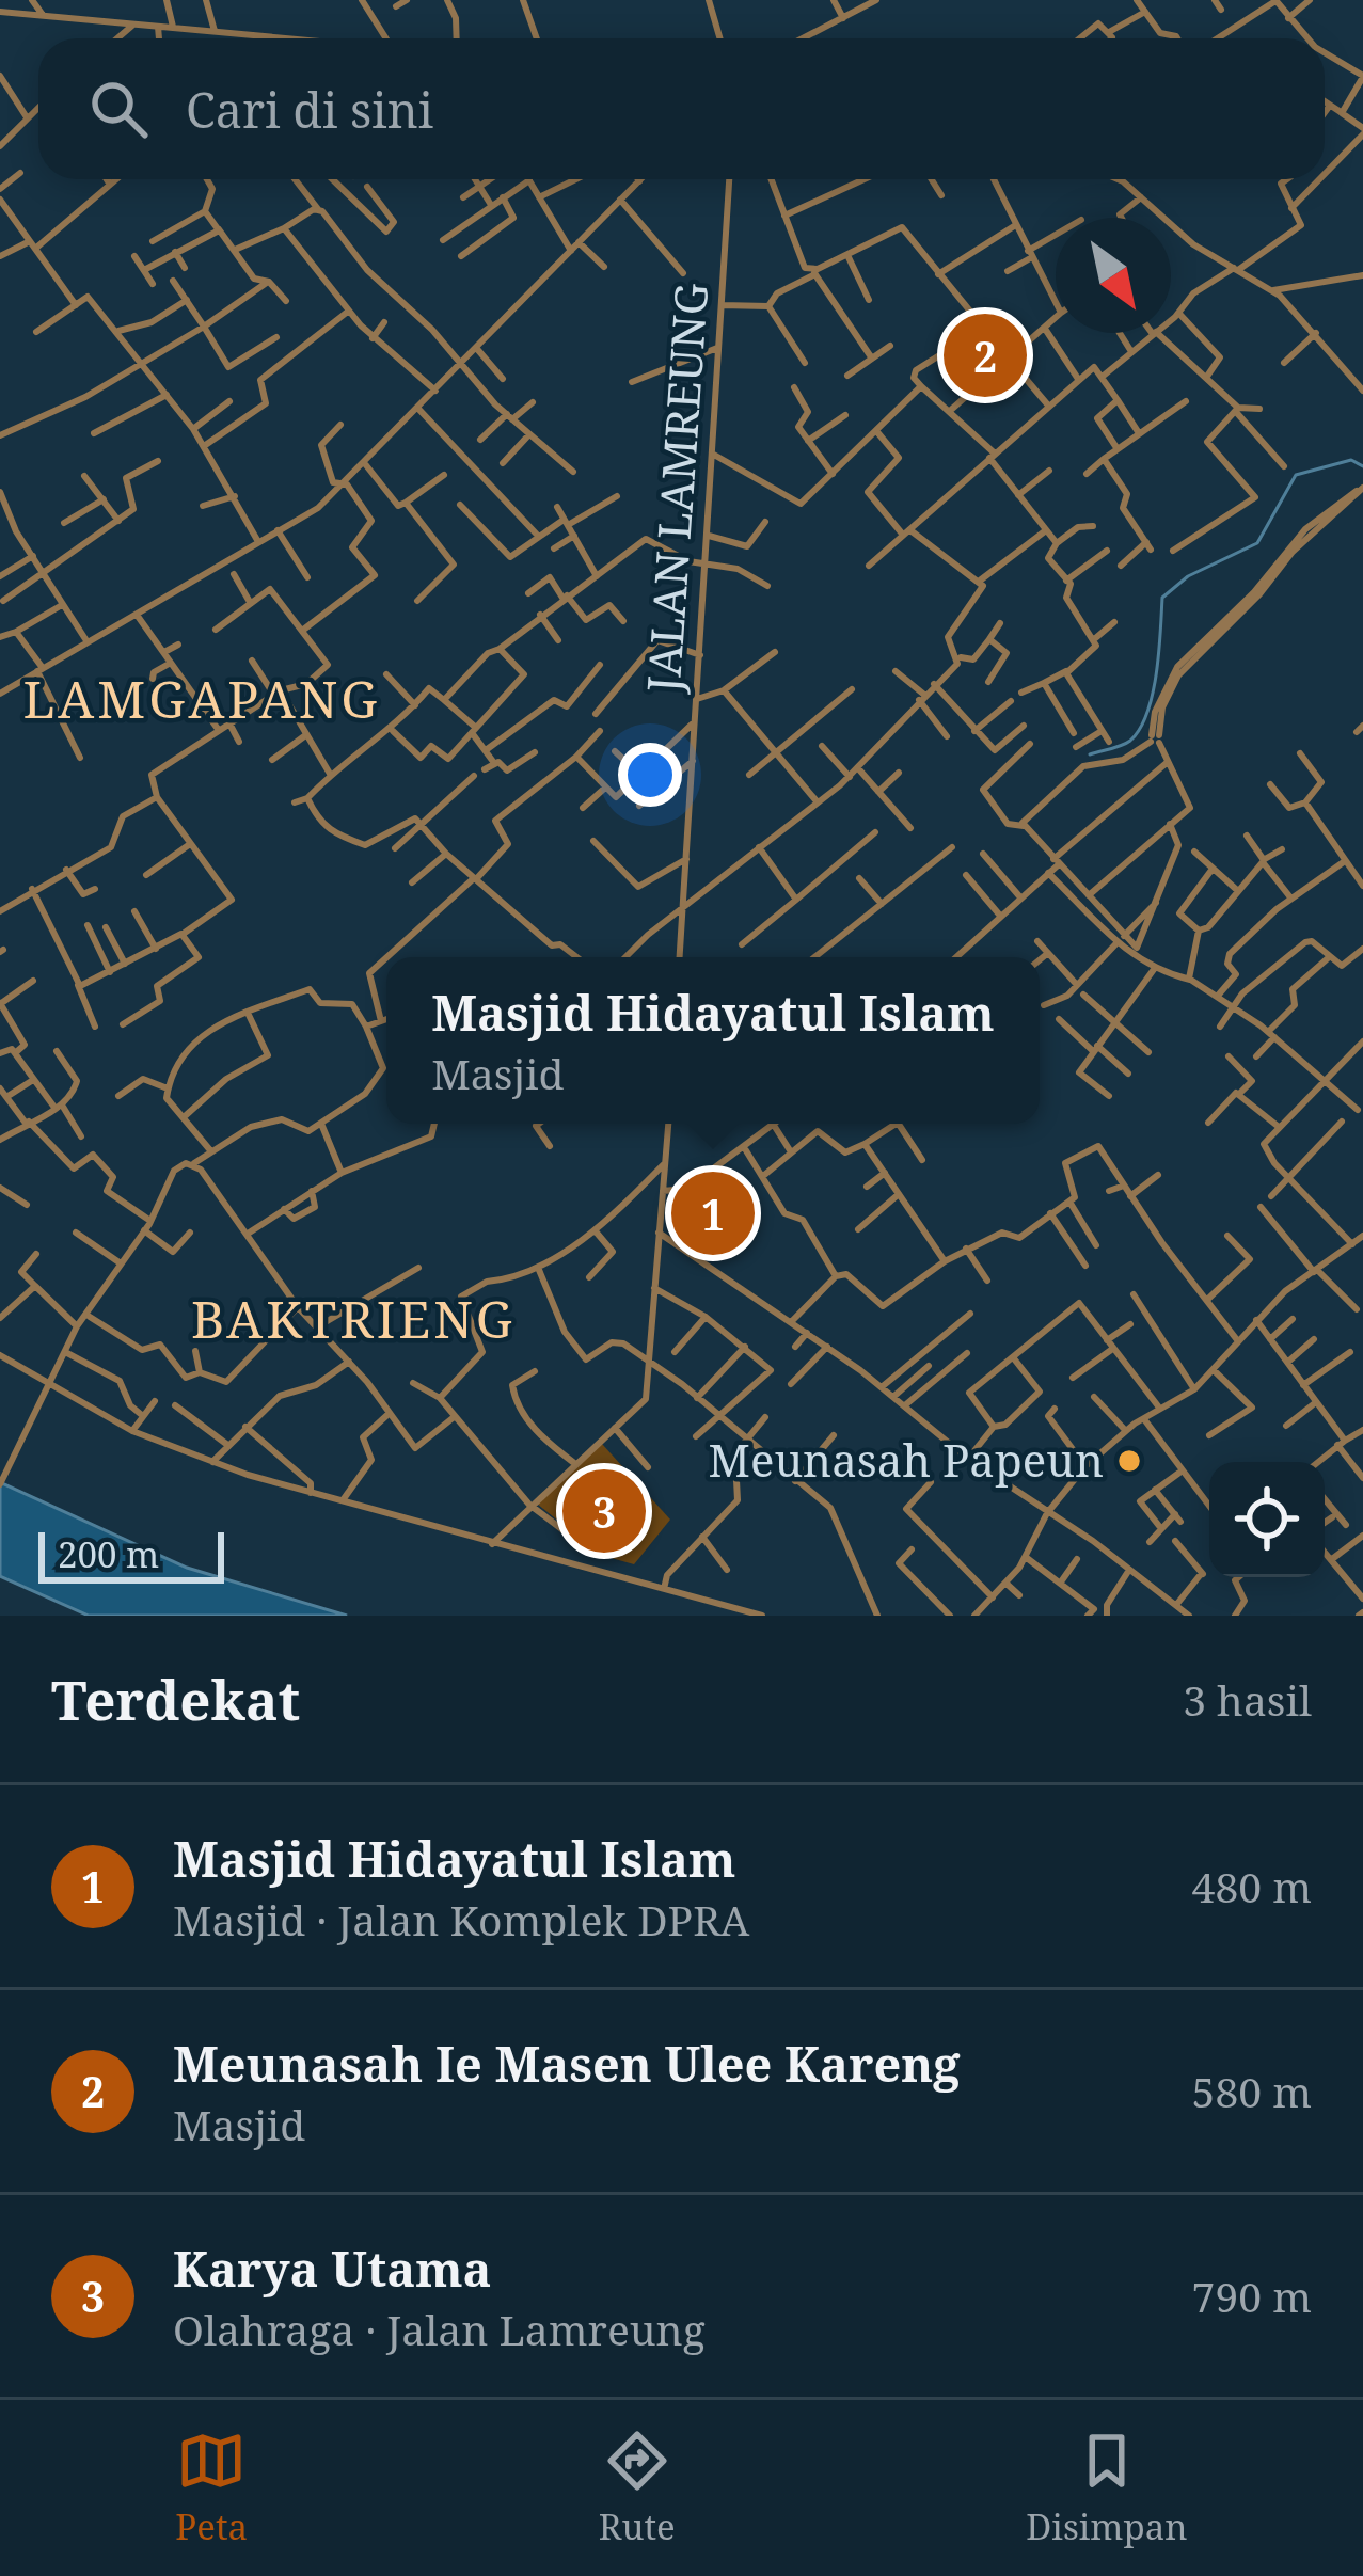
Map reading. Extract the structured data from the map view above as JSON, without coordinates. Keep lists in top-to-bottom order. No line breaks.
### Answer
{"streets":{"street":["JALAN LAMREUNG"]},"districts":["LAMGAPANG","BAKTRIENG"],"places":["Meunasah Papeun"],"scale_bar":"200 m","north":"bottom right","page":{"search":"Cari di sini","pins":["2","1","3"],"popup":["Masjid Hidayatul Islam","Masjid"],"scale":"200 m","heading":["Terdekat","3 hasil"],"list":[{"mark":"1","name":"Masjid Hidayatul Islam","note":"Masjid · Jalan Komplek DPRA","value":"480 m"},{"mark":"2","name":"Meunasah Ie Masen Ulee Kareng","note":"Masjid","value":"580 m"},{"mark":"3","name":"Karya Utama","note":"Olahraga · Jalan Lamreung","value":"790 m"}],"nav":["Peta","Rute","Disimpan"]}}
